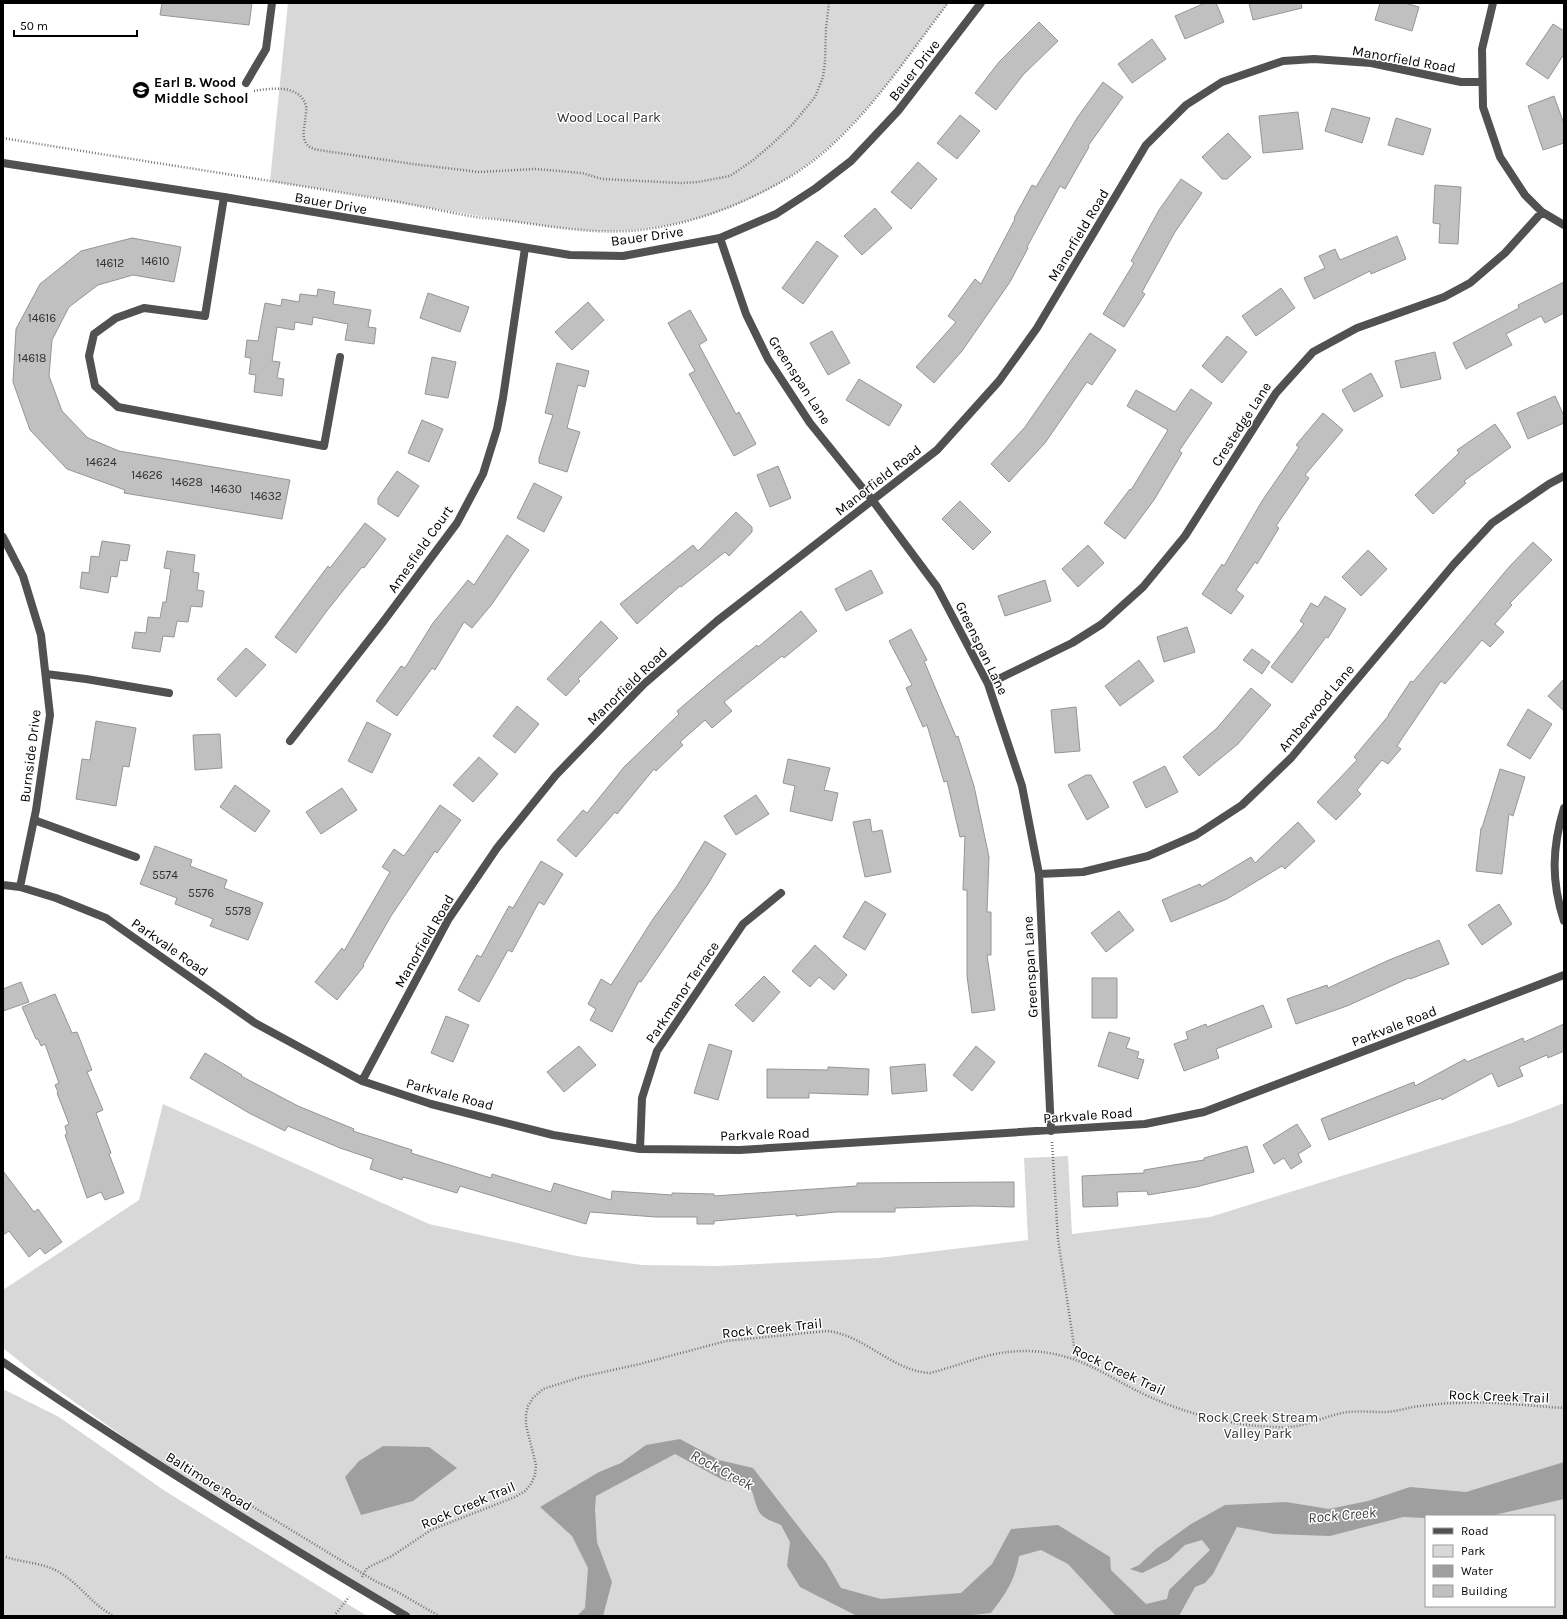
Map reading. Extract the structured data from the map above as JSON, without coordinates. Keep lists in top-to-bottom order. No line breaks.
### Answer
{"streets":{"street":["Manorfield Road","Bauer Drive","Greenspan Lane","Crestedge Lane","Amesfield Court","Amberwood Lane","Burnside Drive","Parkvale Road","Parkmanor Terrace","Baltimore Road"],"path":["Rock Creek Trail"]},"crossings":[["Manorfield Road","Greenspan Lane"],["Manorfield Road","Parkvale Road"],["Bauer Drive","Greenspan Lane"],["Bauer Drive","Amesfield Court"],["Greenspan Lane","Crestedge Lane"],["Greenspan Lane","Amberwood Lane"],["Greenspan Lane","Parkvale Road"],["Burnside Drive","Parkvale Road"],["Parkvale Road","Parkmanor Terrace"]],"water":["Rock Creek"],"parks":["Wood Local Park","Rock Creek Stream Valley Park"],"places":{"school or university":["Earl B. Wood Middle School"]},"house_numbers":["14610","14612","14616","14618","14624","14626","14628","14630","14632","5574","5576","5578"],"legend":["Road","Park","Water","Building"],"scale_bar":"50 m"}
